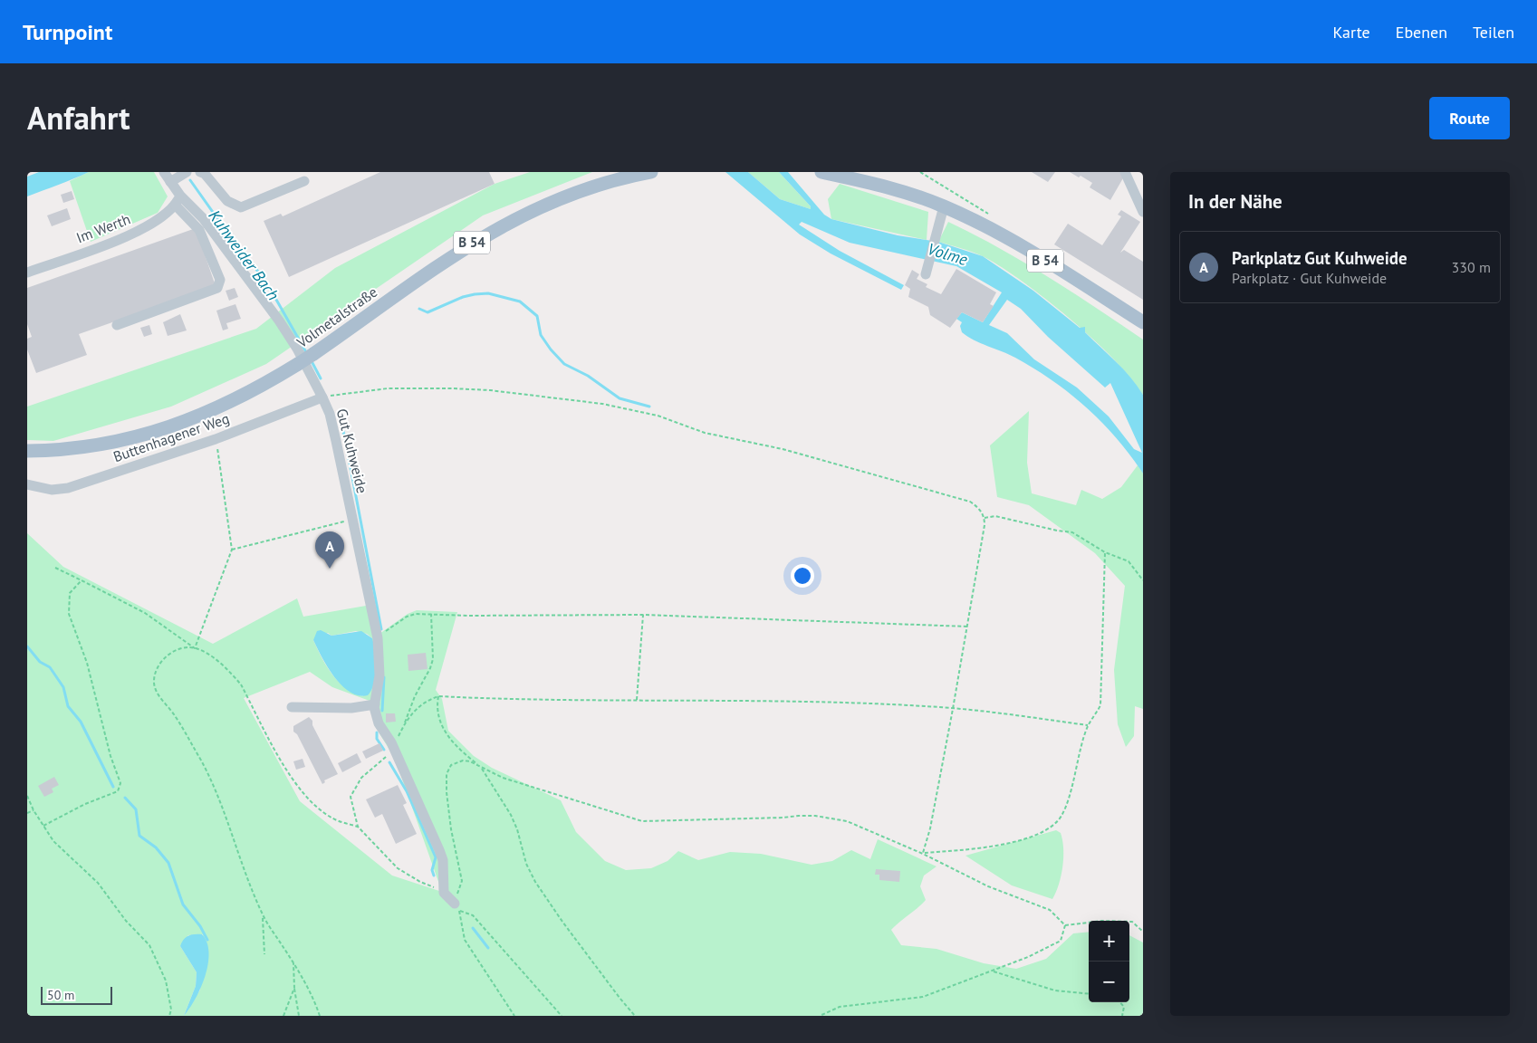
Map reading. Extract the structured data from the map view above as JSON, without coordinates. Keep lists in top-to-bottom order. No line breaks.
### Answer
{"streets":{"main road":["B 54","Volmetalstraße"],"street":["Im Werth","Buttenhagener Weg","Gut Kuhweide"]},"crossings":[["Im Werth","Gut Kuhweide"],["Buttenhagener Weg","Gut Kuhweide"]],"water":["Volme","Kuhweider Bach"],"scale_bar":"50 m","page":{"header":"Turnpoint","nav":["Karte","Ebenen","Teilen"],"title":"Anfahrt","buttons":"Route","heading":"In der Nähe","list":[{"mark":"A","name":"Parkplatz Gut Kuhweide","note":"Parkplatz · Gut Kuhweide","value":"330 m"}],"pins":"A","map_buttons":["+","−"],"scale":"50 m"}}
